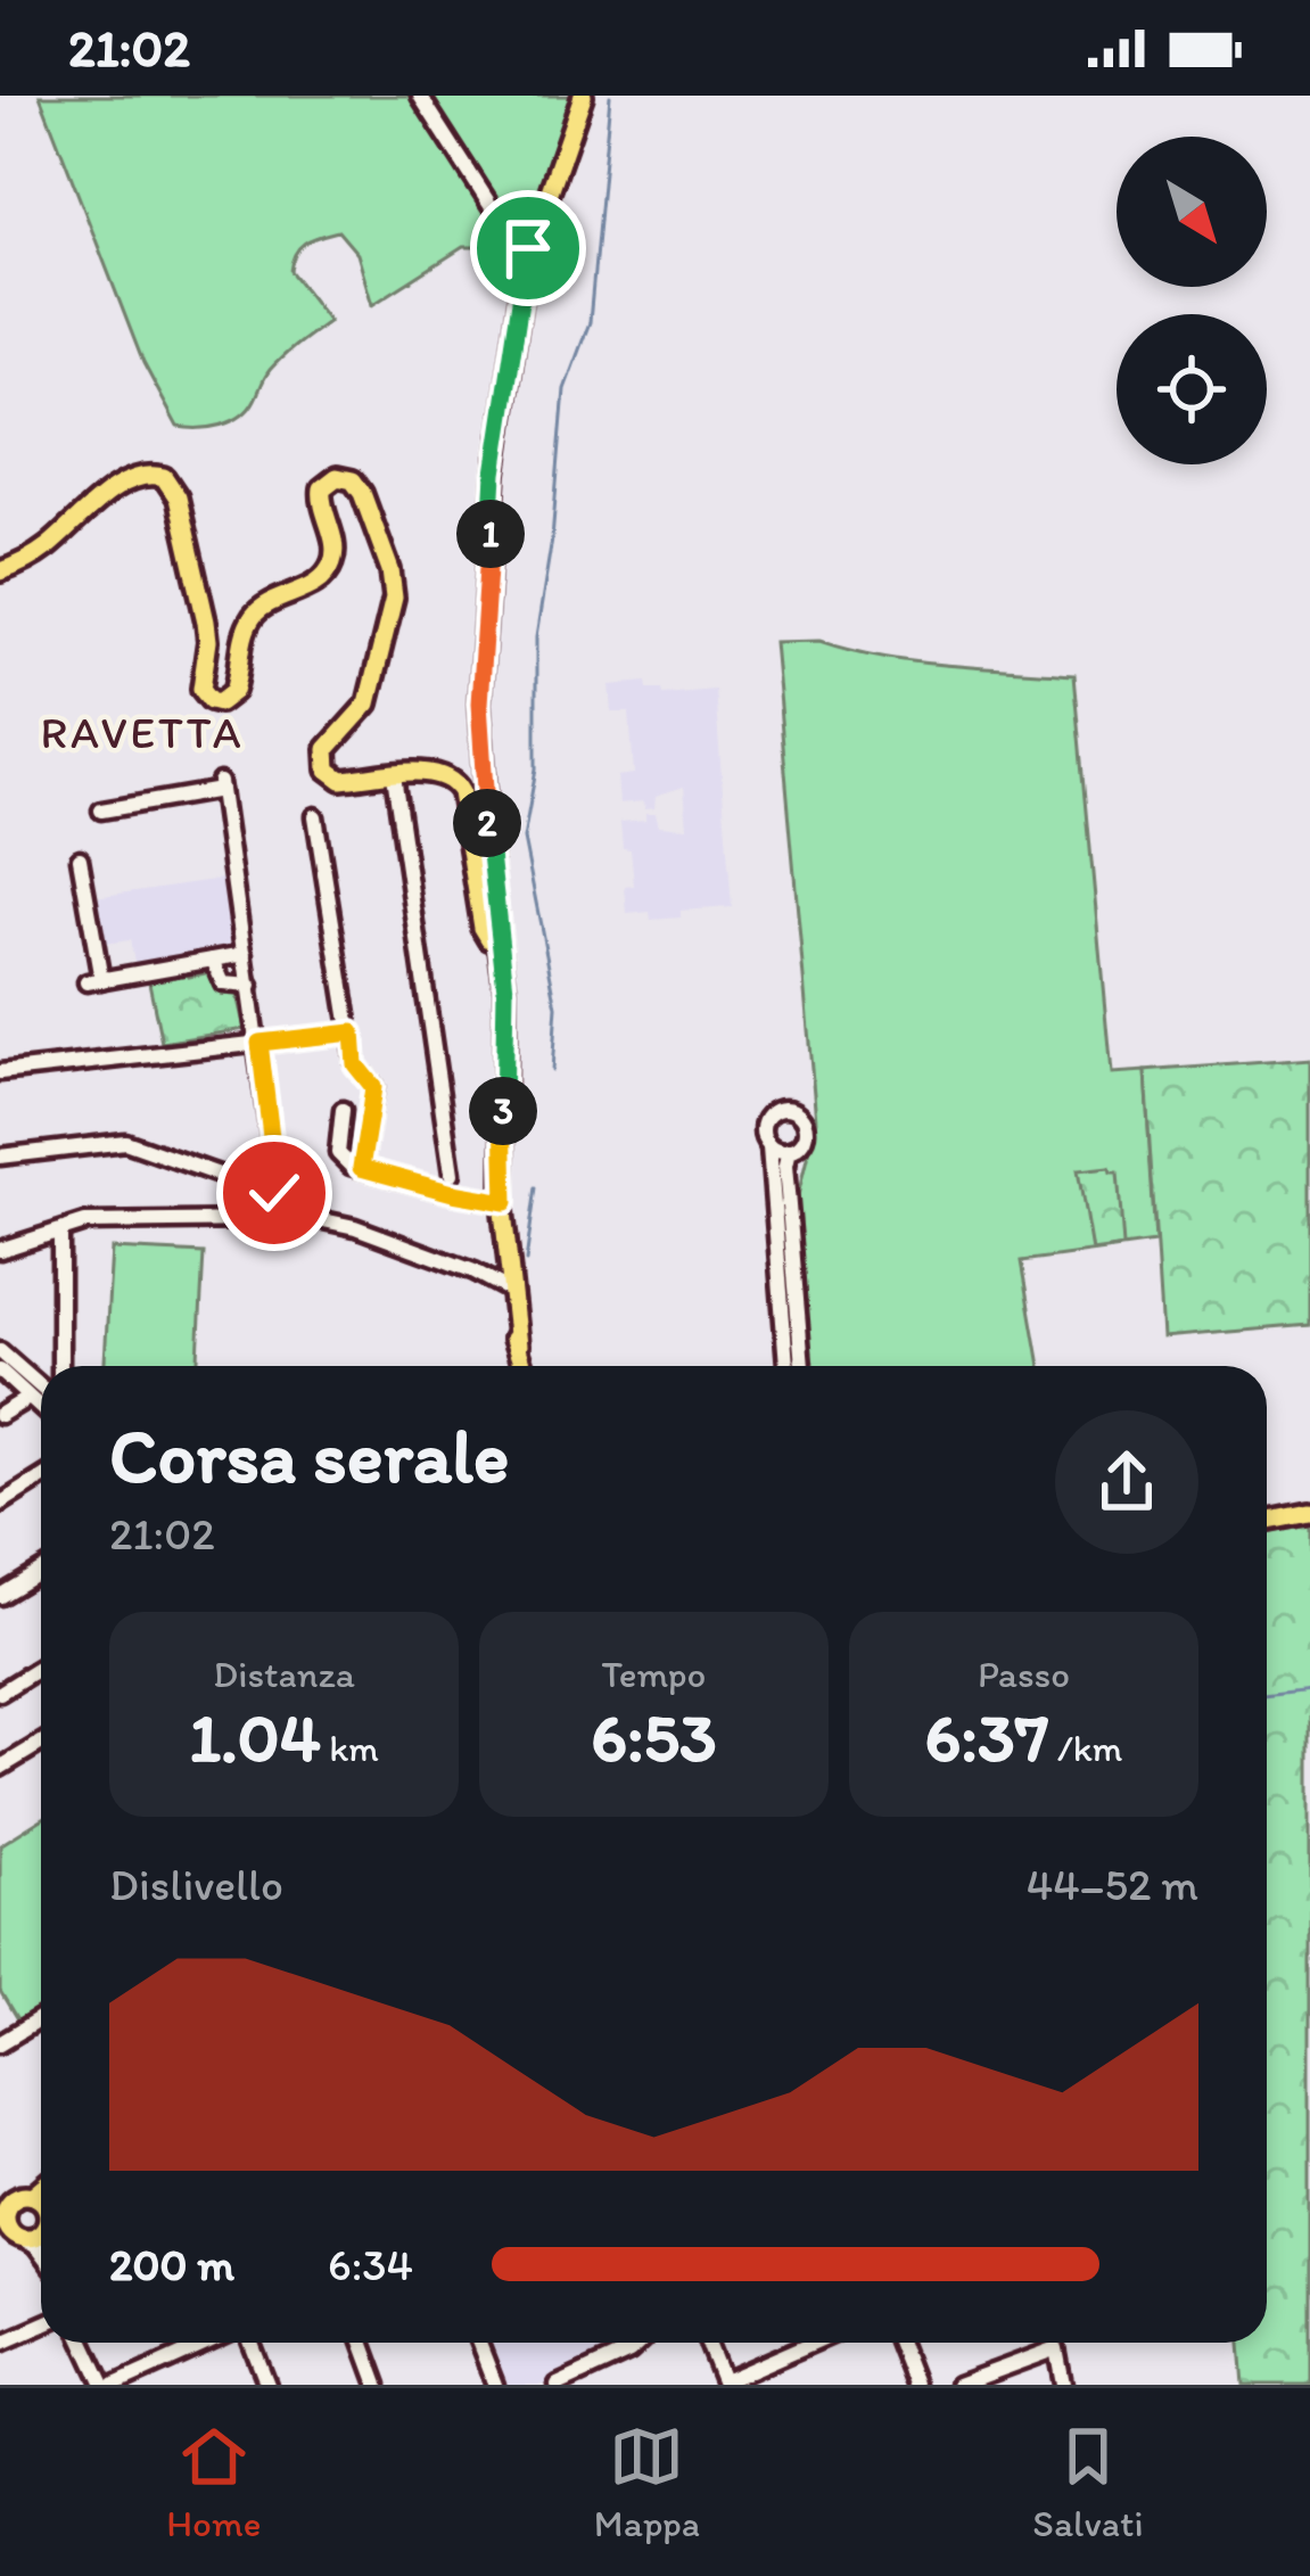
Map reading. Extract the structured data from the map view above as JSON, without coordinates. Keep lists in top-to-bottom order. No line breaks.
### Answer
{"districts":["RAVETTA"],"north":"bottom right","page":{"status":"21:02","pins":["1","2","3"],"heading":["Corsa serale","21:02"],"stats":[["Distanza","1.04 km"],["Tempo","6:53"],["Passo","6:37 /km"]],"chart":["Dislivello","44–52 m"],"list":[{"name":"200 m","note":"6:34"}],"tabs":["Home","Mappa","Salvati"]}}
